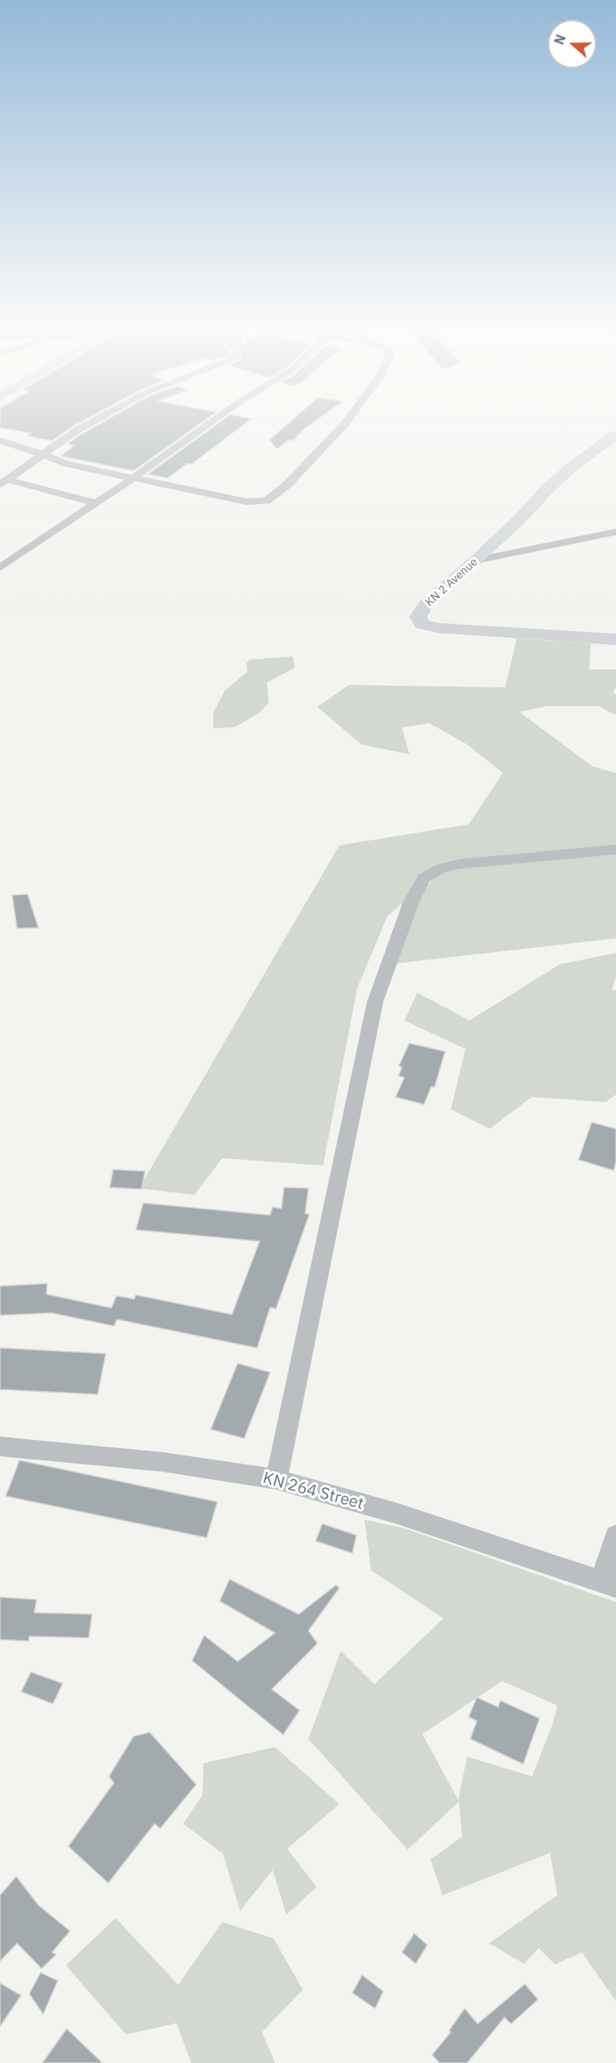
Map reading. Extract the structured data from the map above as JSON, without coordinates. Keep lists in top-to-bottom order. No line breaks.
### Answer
{"streets":{"main road":["KN 2 Avenue"],"street":["KN 264 Street"]},"north":"left"}
